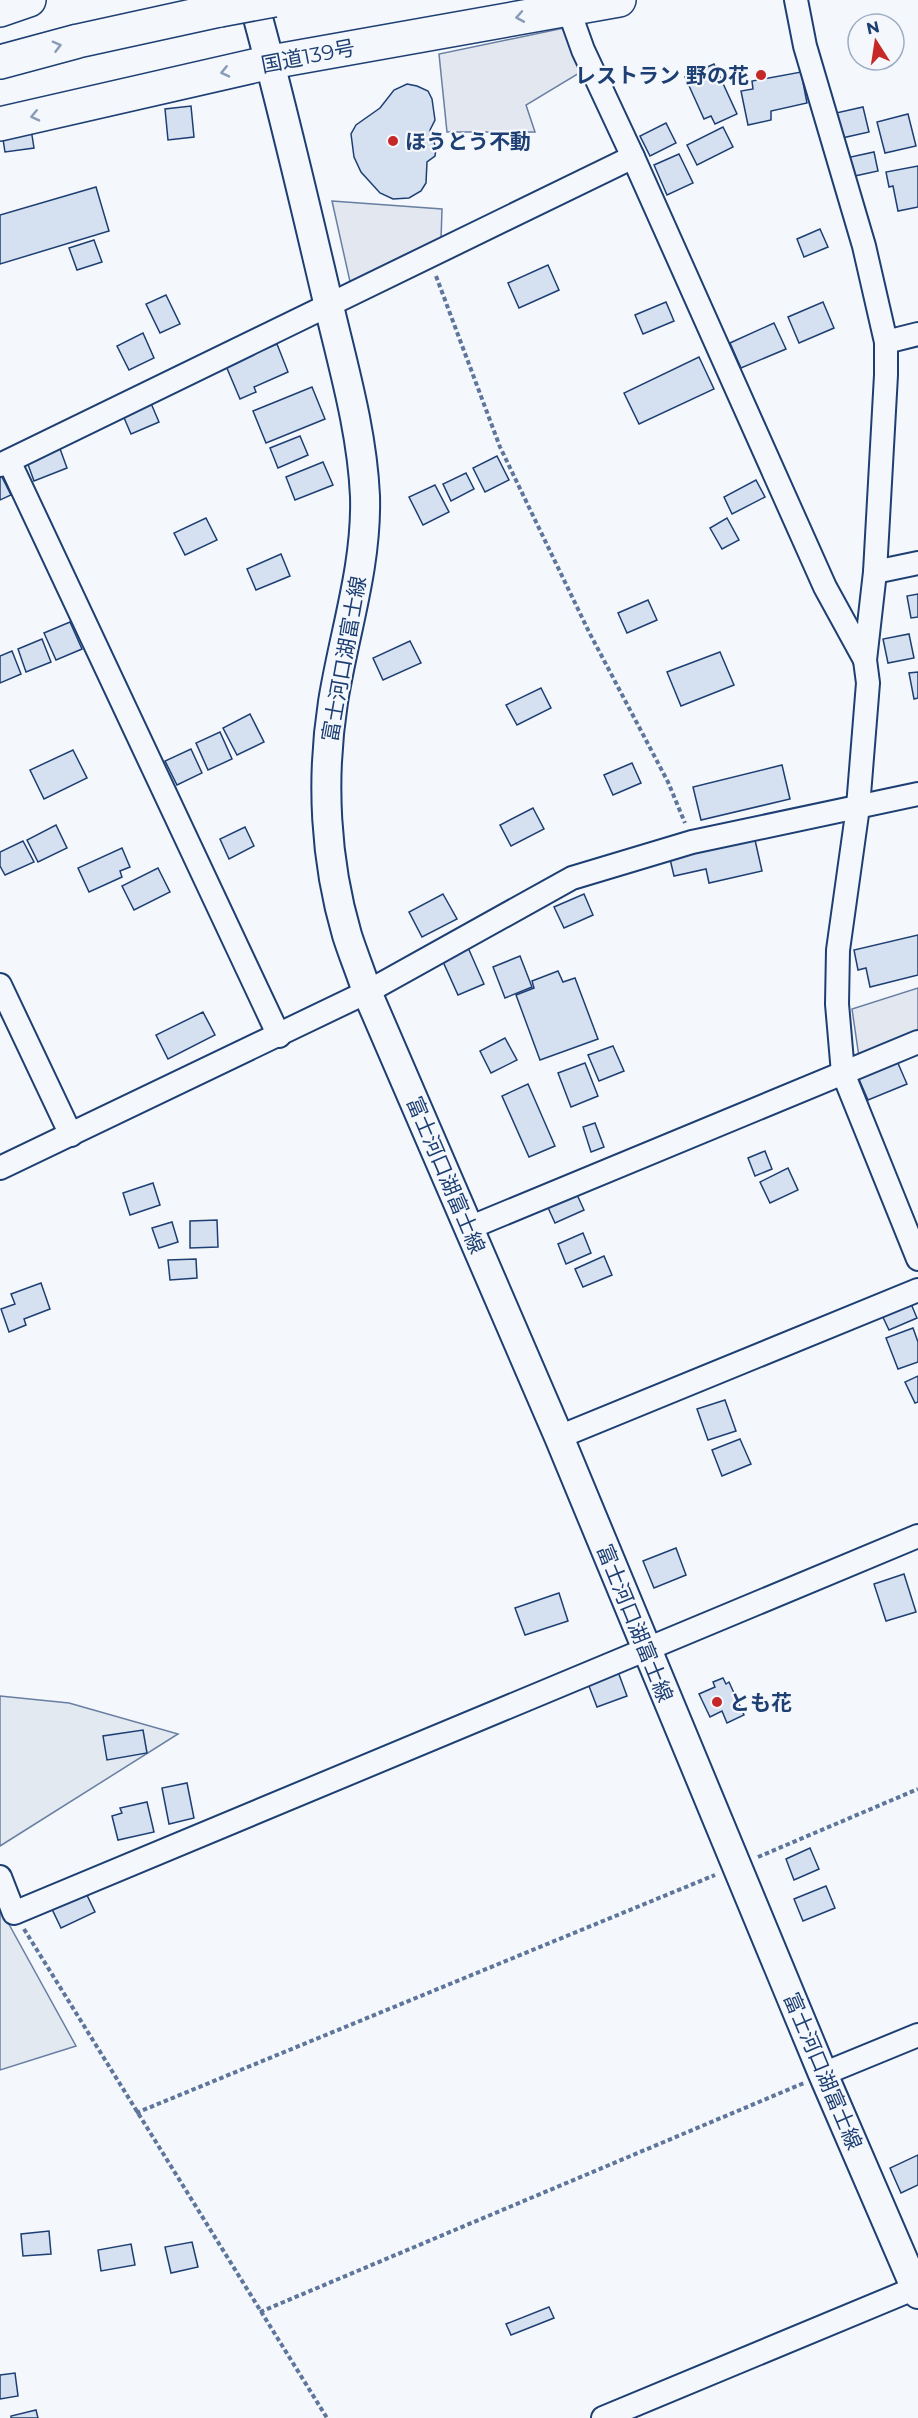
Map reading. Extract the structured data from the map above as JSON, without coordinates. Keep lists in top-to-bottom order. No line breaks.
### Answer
{"streets":{"highway":["国道139号"],"main road":["富士河口湖富士線"]},"crossings":[["国道139号","富士河口湖富士線"]],"places":["レストラン 野の花","ほうとう不動","とも花"],"north":"top"}
